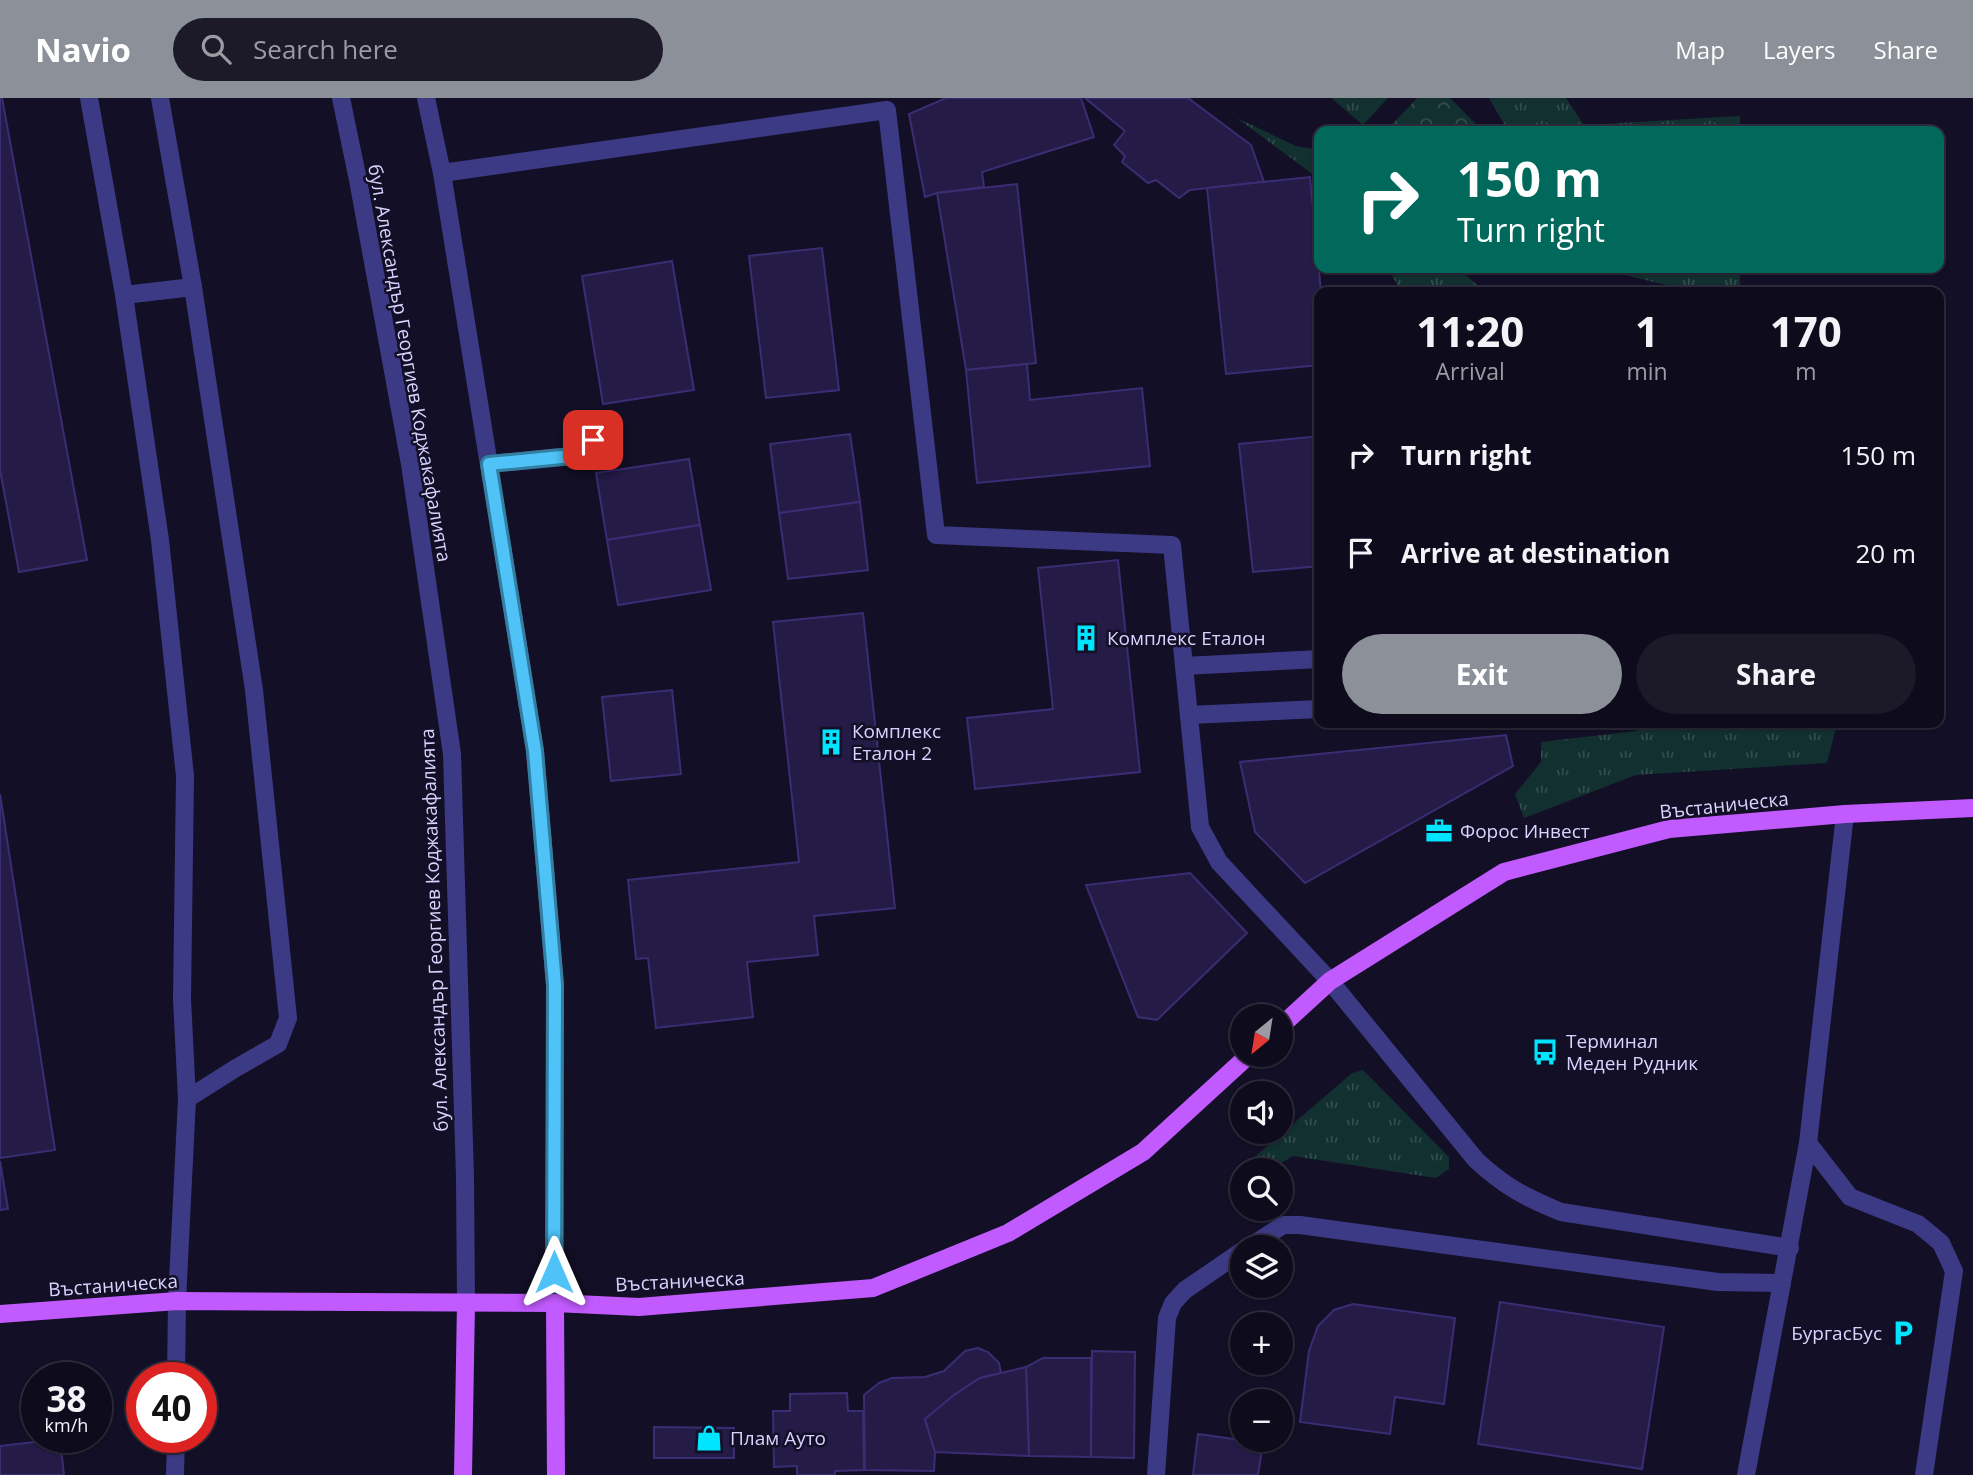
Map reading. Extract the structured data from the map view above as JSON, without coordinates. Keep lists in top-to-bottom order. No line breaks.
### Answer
{"streets":{"main road":["бул. Александър Георгиев Коджакафалията","Въстаническа"]},"crossings":[["бул. Александър Георгиев Коджакафалията","Въстаническа"]],"places":{"building":["Комплекс Еталон","Комплекс Еталон 2"],"office":["Форос Инвест"],"bus stop":["Терминал Меден Рудник"],"parking":["БургасБус"],"shop":["Плам Ауто"]},"north":"bottom left","page":{"header":"Navio","search":"Search here","nav":["Map","Layers","Share"],"turn":["150 m","Turn right"],"eta":["11:20","Arrival","1","min","170","m"],"list":[{"name":"Turn right","value":"150 m"},{"name":"Arrive at destination","value":"20 m"}],"buttons":["Exit","Share"],"map_buttons":["+","−"],"speed":"38 km/h","limit":"40"}}
